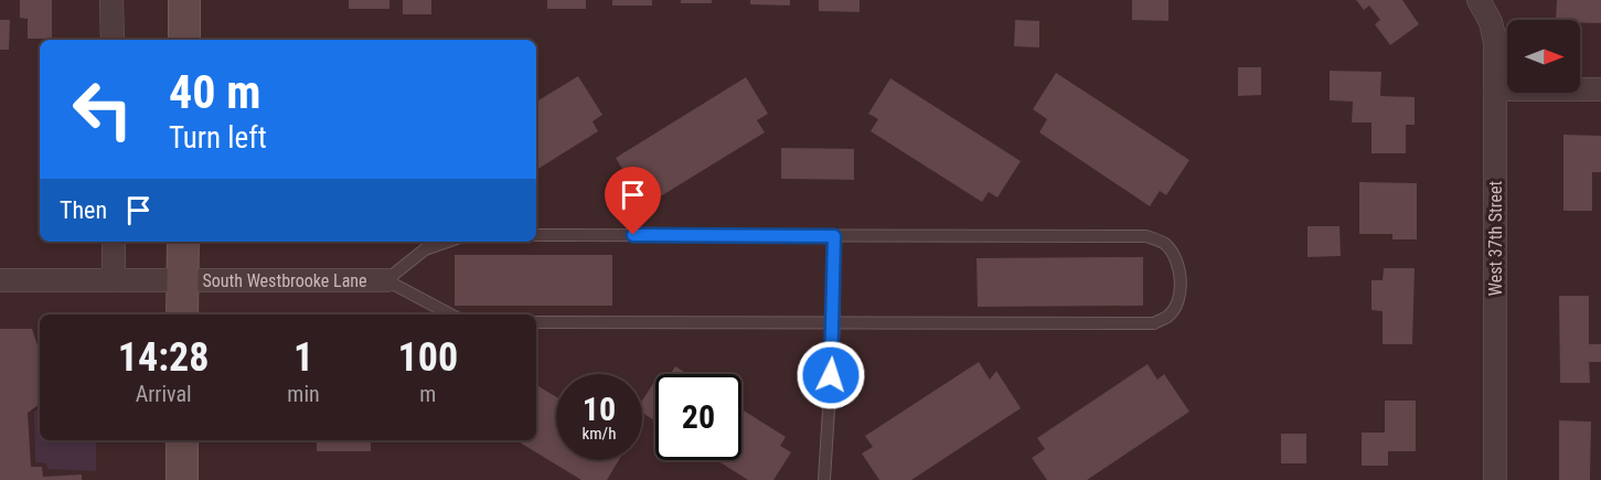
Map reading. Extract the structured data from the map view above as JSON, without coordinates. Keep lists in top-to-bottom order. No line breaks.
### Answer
{"streets":{"street":["West 37th Street","South Westbrooke Lane"]},"north":"right","page":{"turn":["40 m","Turn left"],"then":"Then","eta":["14:28","Arrival","1","min","100","m"],"speed":"10 km/h","limit":"20"}}
